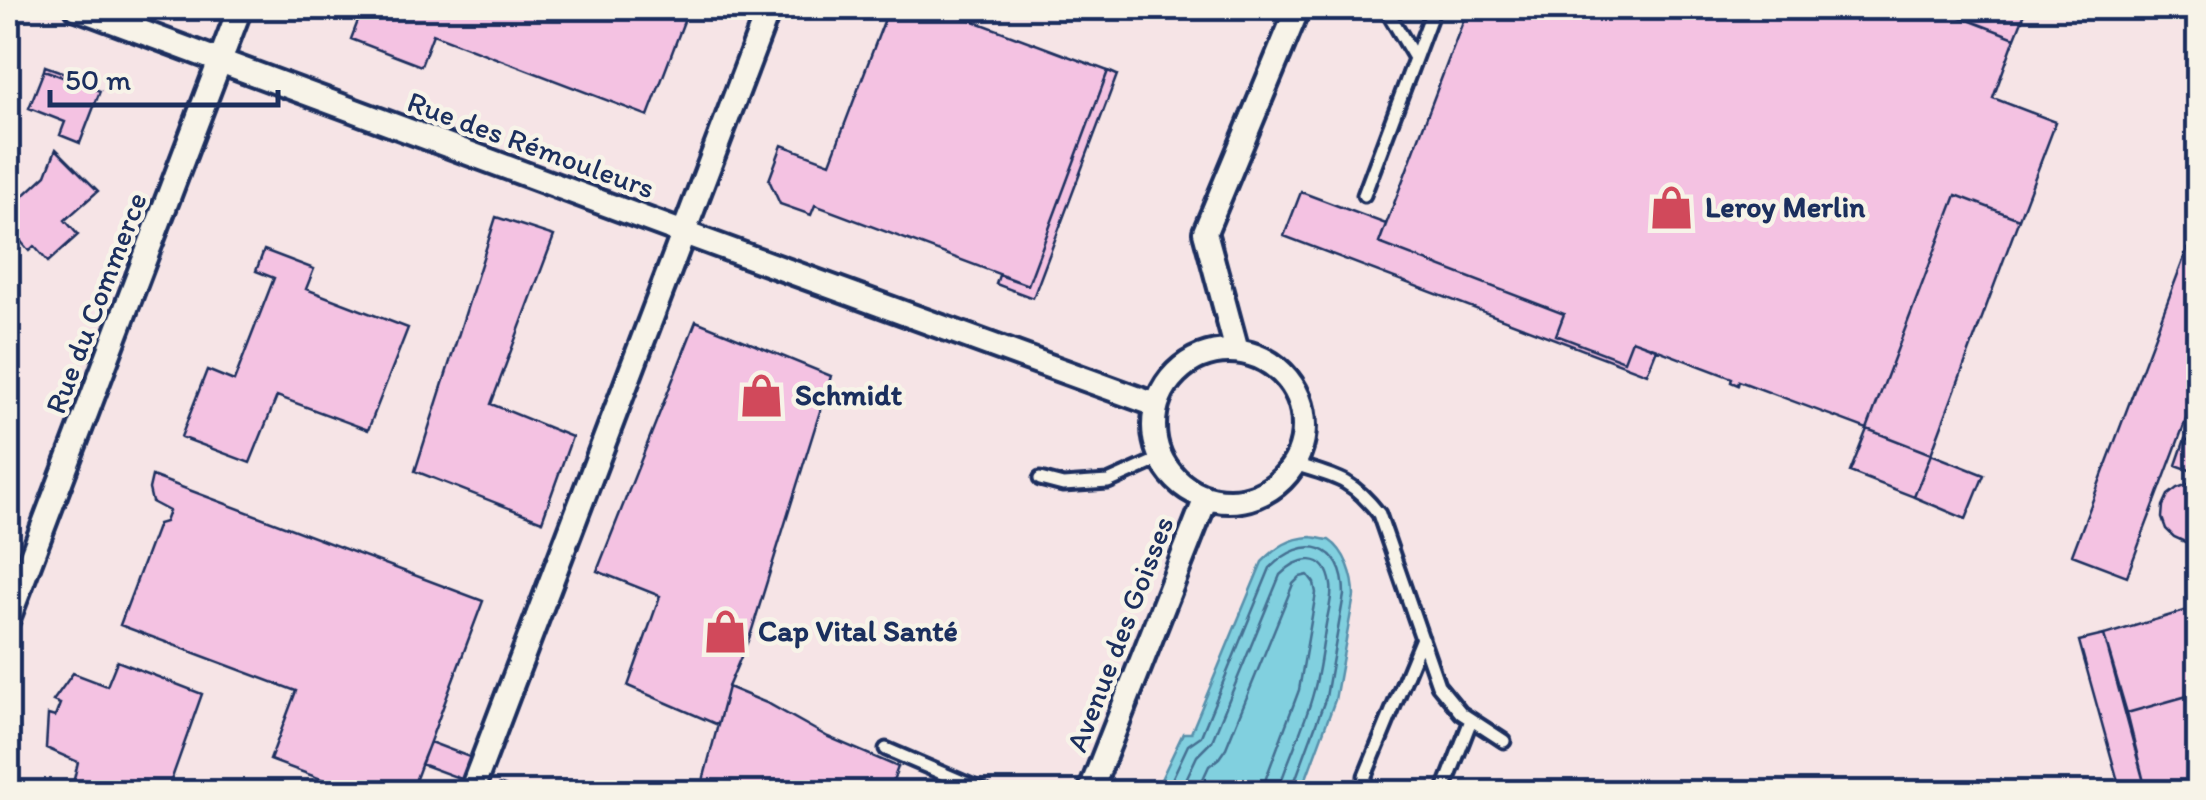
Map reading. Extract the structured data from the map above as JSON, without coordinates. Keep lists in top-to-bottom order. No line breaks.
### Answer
{"streets":{"street":["Rue des Rémouleurs","Rue du Commerce","Avenue des Goisses"]},"crossings":[["Rue des Rémouleurs","Rue du Commerce"],["Rue des Rémouleurs","Avenue des Goisses"]],"places":{"shop":["Leroy Merlin","Schmidt","Cap Vital Santé"]},"scale_bar":"50 m"}
